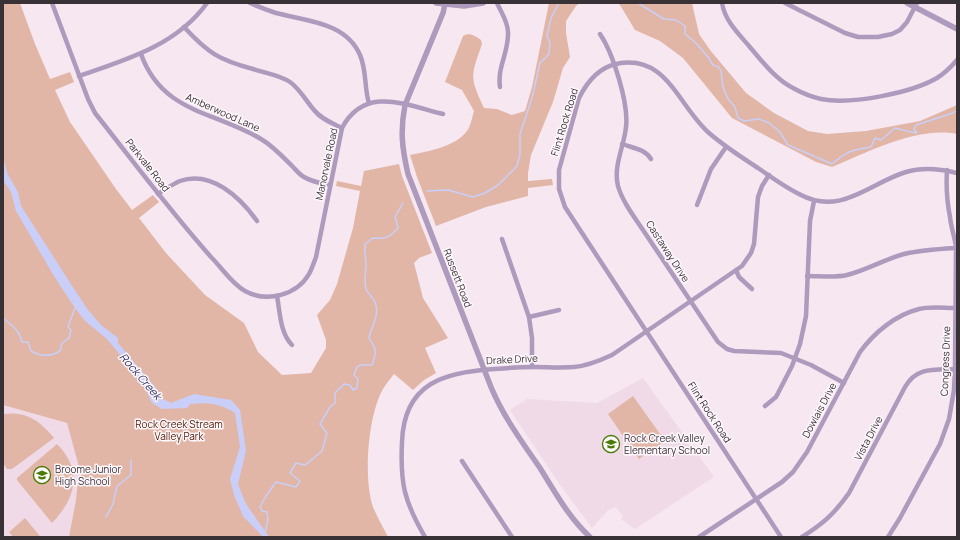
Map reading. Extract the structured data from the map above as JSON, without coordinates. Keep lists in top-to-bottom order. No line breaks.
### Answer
{"streets":{"street":["Amberwood Lane","Flint Rock Road","Manorvale Road","Parkvale Road","Castaway Drive","Russett Road","Drake Drive","Congress Drive","Dowlais Drive","Vista Drive"]},"crossings":[["Amberwood Lane","Manorvale Road"],["Flint Rock Road","Castaway Drive"],["Flint Rock Road","Drake Drive"],["Flint Rock Road","Congress Drive"],["Flint Rock Road","Dowlais Drive"],["Manorvale Road","Parkvale Road"],["Manorvale Road","Russett Road"],["Castaway Drive","Drake Drive"],["Castaway Drive","Dowlais Drive"],["Russett Road","Drake Drive"],["Congress Drive","Dowlais Drive"],["Congress Drive","Vista Drive"]],"water":["Rock Creek"],"parks":["Rock Creek Stream Valley Park"],"places":{"school or university":["Rock Creek Valley Elementary School","Broome Junior High School"]}}
